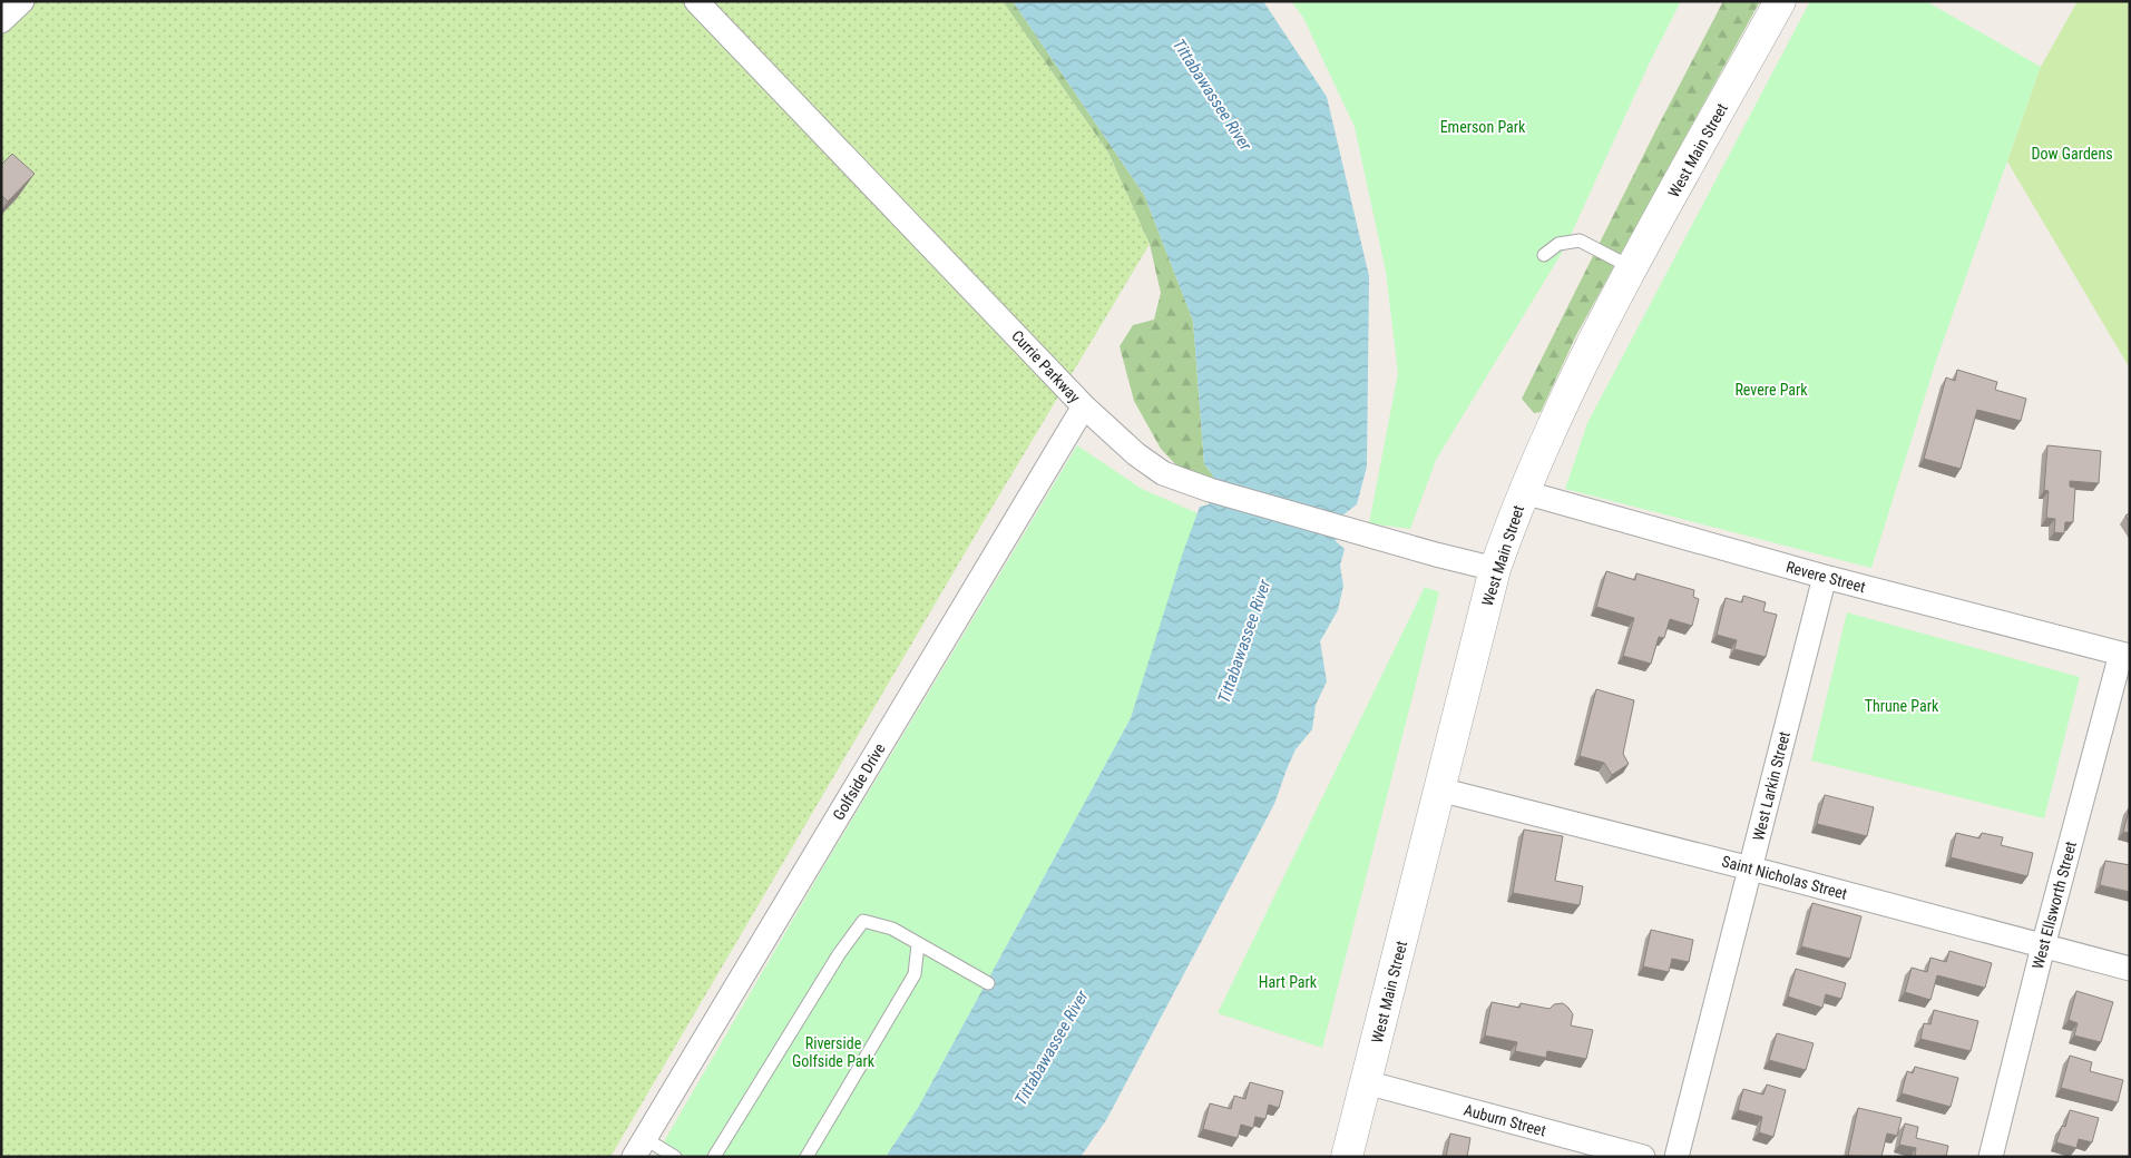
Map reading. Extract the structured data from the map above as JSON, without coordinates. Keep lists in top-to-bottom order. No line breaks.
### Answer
{"streets":{"street":["West Main Street","Currie Parkway","Revere Street","Golfside Drive","West Larkin Street","Saint Nicholas Street","West Ellsworth Street","Auburn Street"]},"crossings":[["West Main Street","Currie Parkway"],["West Main Street","Revere Street"],["West Main Street","Saint Nicholas Street"],["West Main Street","Auburn Street"],["Currie Parkway","Golfside Drive"],["Revere Street","West Larkin Street"],["Revere Street","West Ellsworth Street"],["West Larkin Street","Saint Nicholas Street"],["Saint Nicholas Street","West Ellsworth Street"]],"water":["Tittabawassee River"],"parks":["Emerson Park","Dow Gardens","Revere Park","Thrune Park","Hart Park","Riverside Golfside Park"]}
